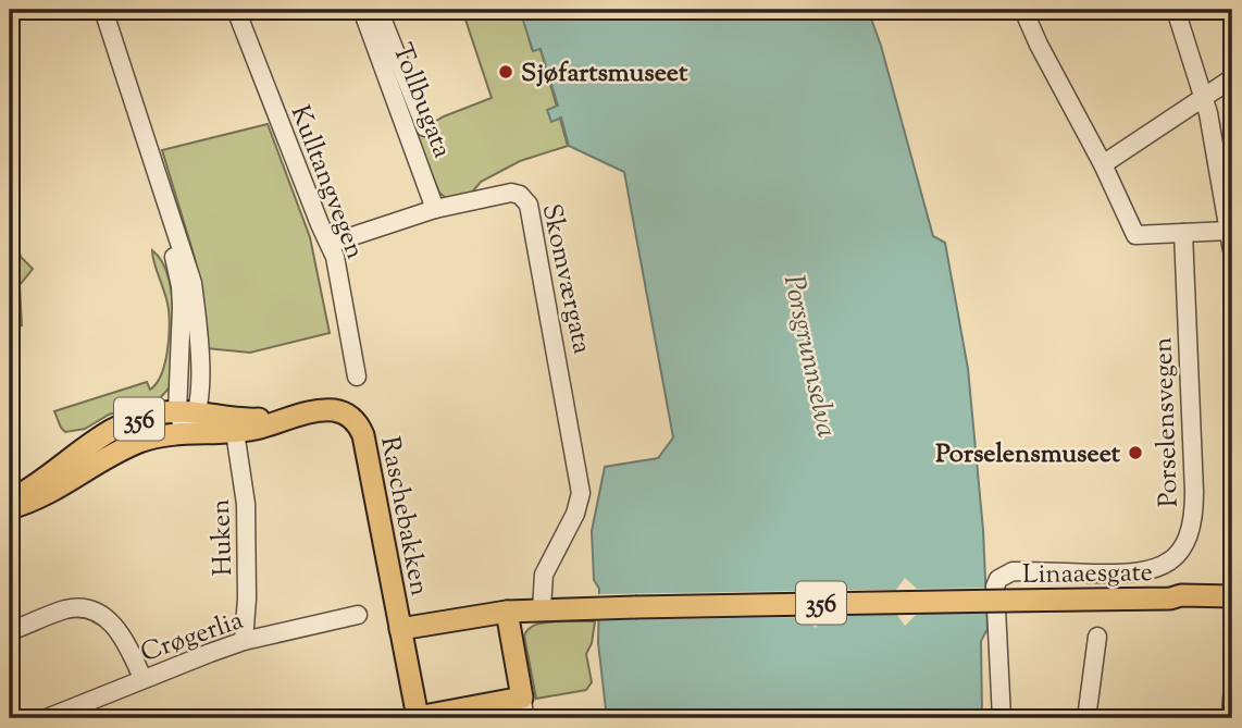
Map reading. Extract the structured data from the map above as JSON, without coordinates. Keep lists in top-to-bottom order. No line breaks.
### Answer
{"streets":{"main road":["356","Raschebakken","Linaaesgate"],"street":["Tollbugata","Kulltangvegen","Skomværgata","Porselensvegen","Huken","Crøgerlia"]},"crossings":[["Tollbugata","Skomværgata"],["Kulltangvegen","Skomværgata"],["Skomværgata","356"],["Skomværgata","Linaaesgate"],["356","Raschebakken"],["356","Linaaesgate"],["Raschebakken","Huken"],["Huken","Crøgerlia"]],"water":["Porsgrunnselva"],"places":["Sjøfartsmuseet","Porselensmuseet"]}
